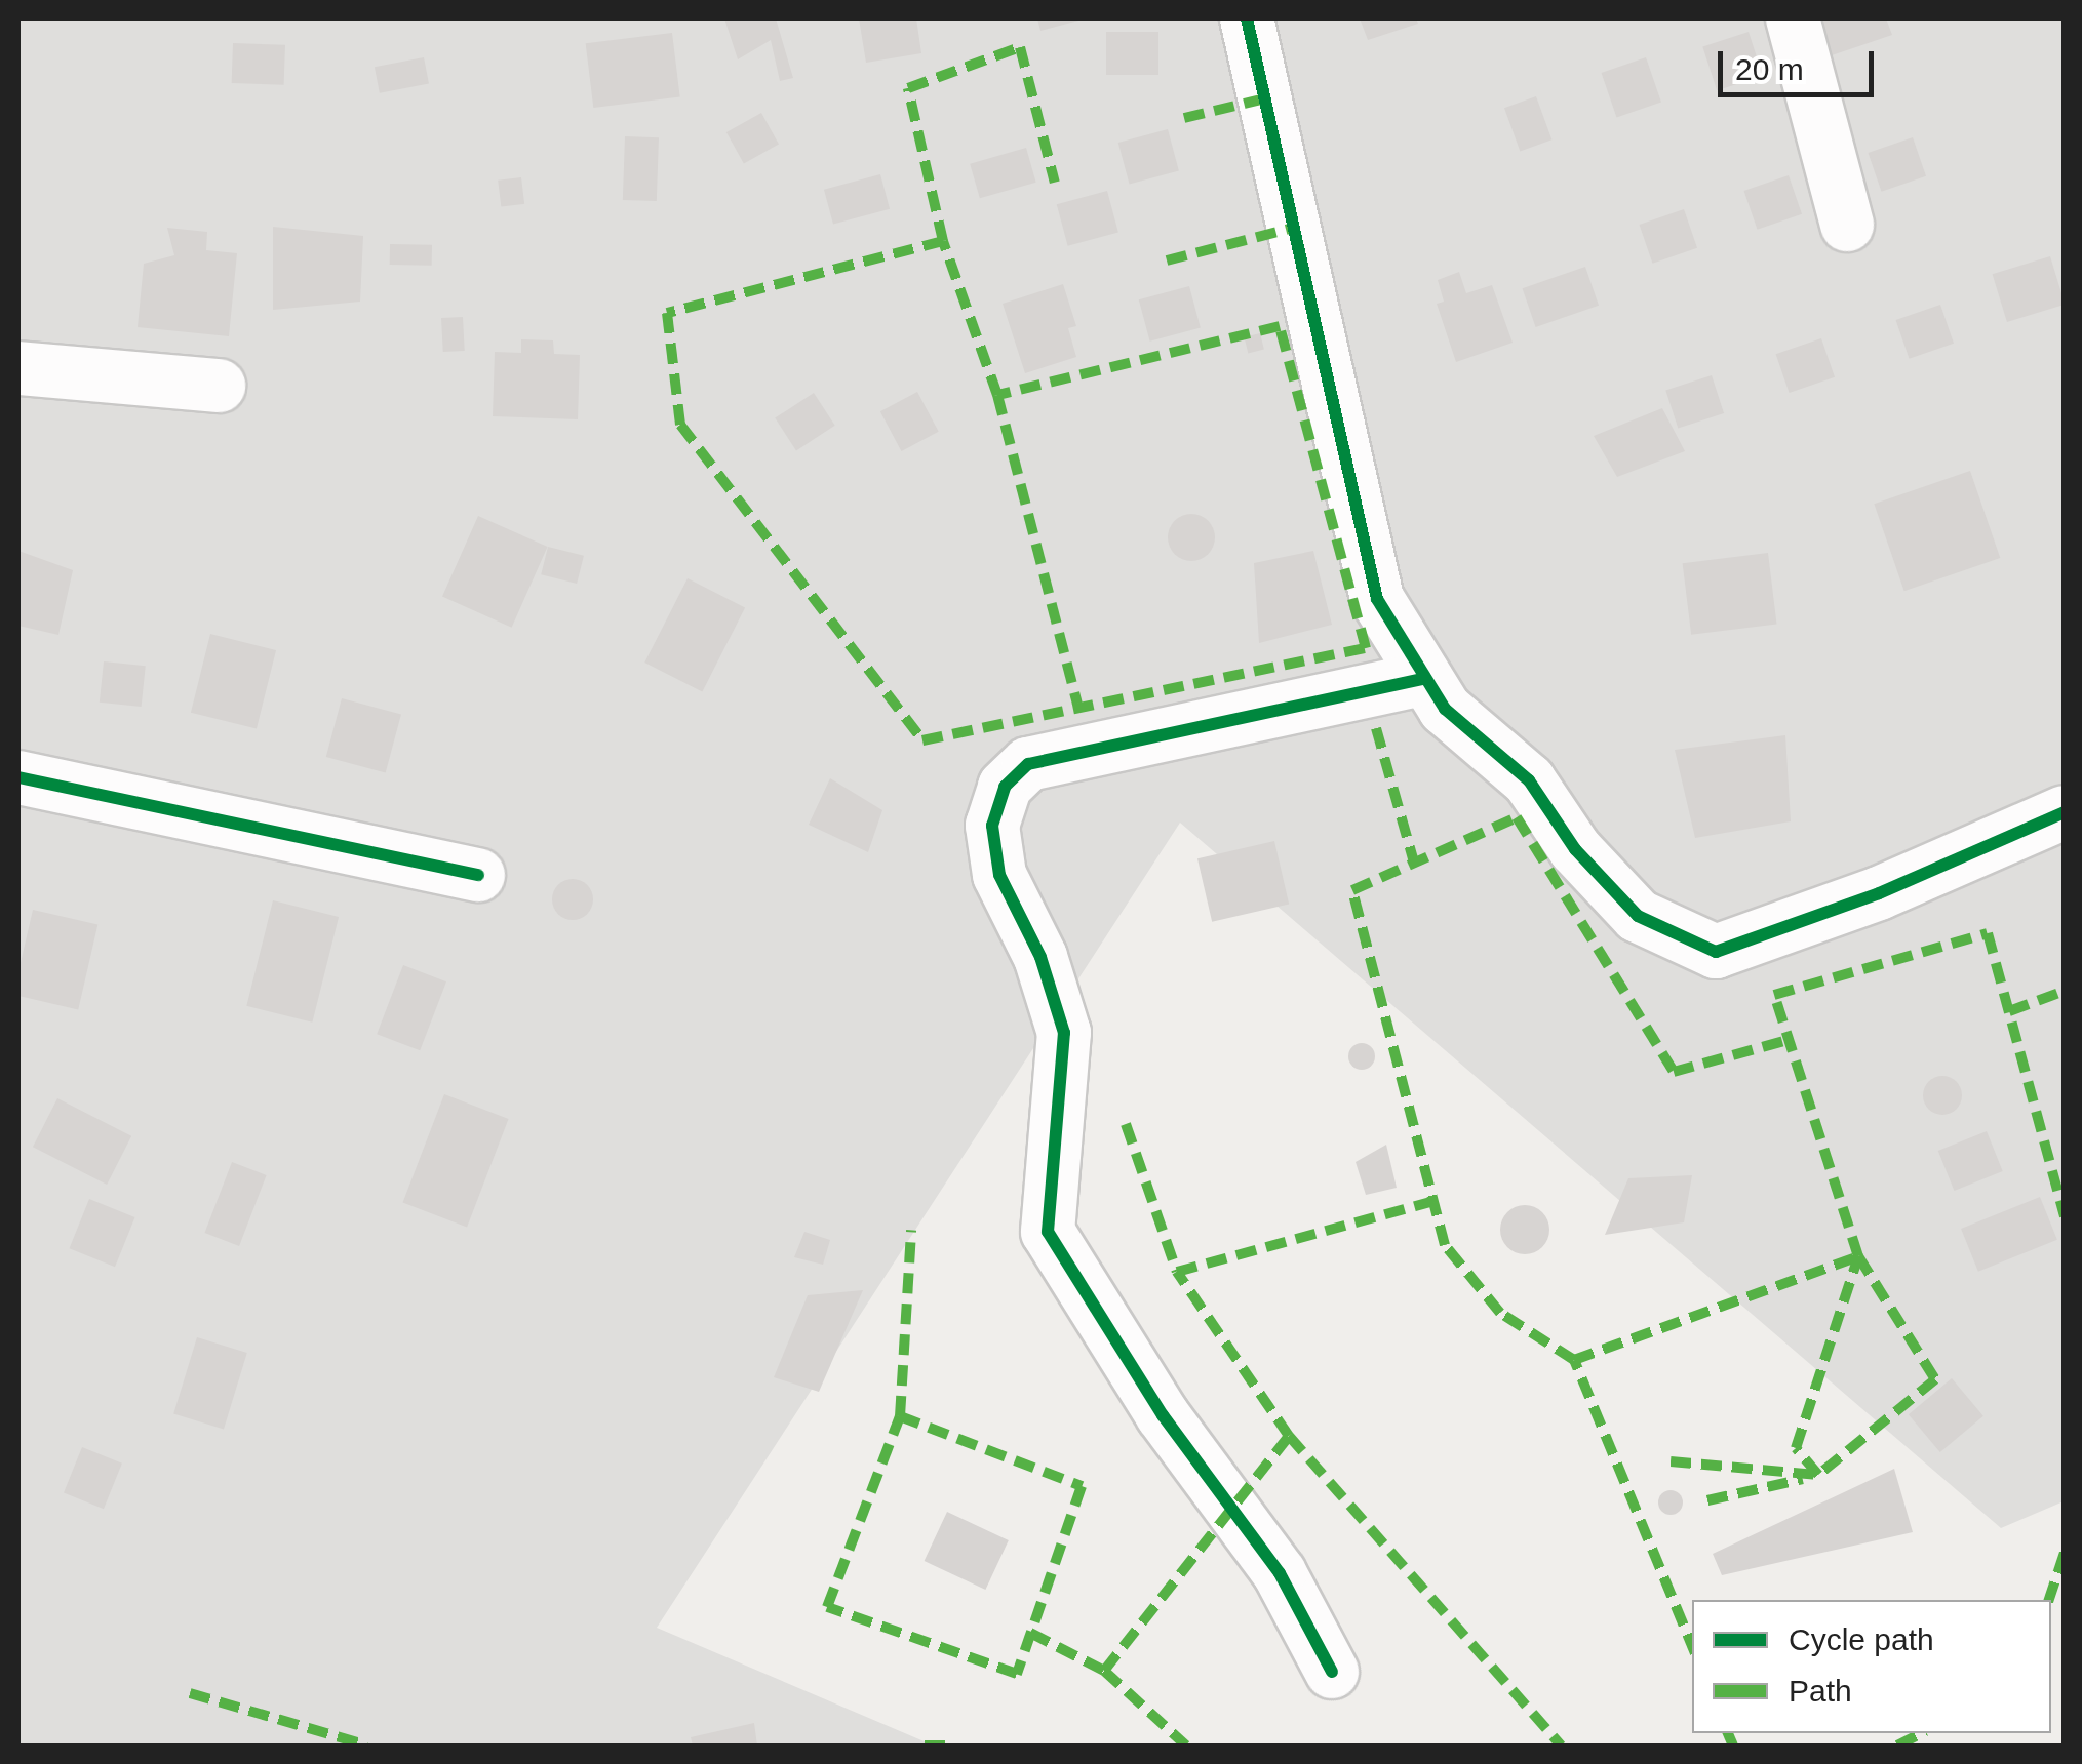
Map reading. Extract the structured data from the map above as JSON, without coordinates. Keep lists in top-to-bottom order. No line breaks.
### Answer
{"legend":["Cycle path","Path"],"scale_bar":"20 m"}
